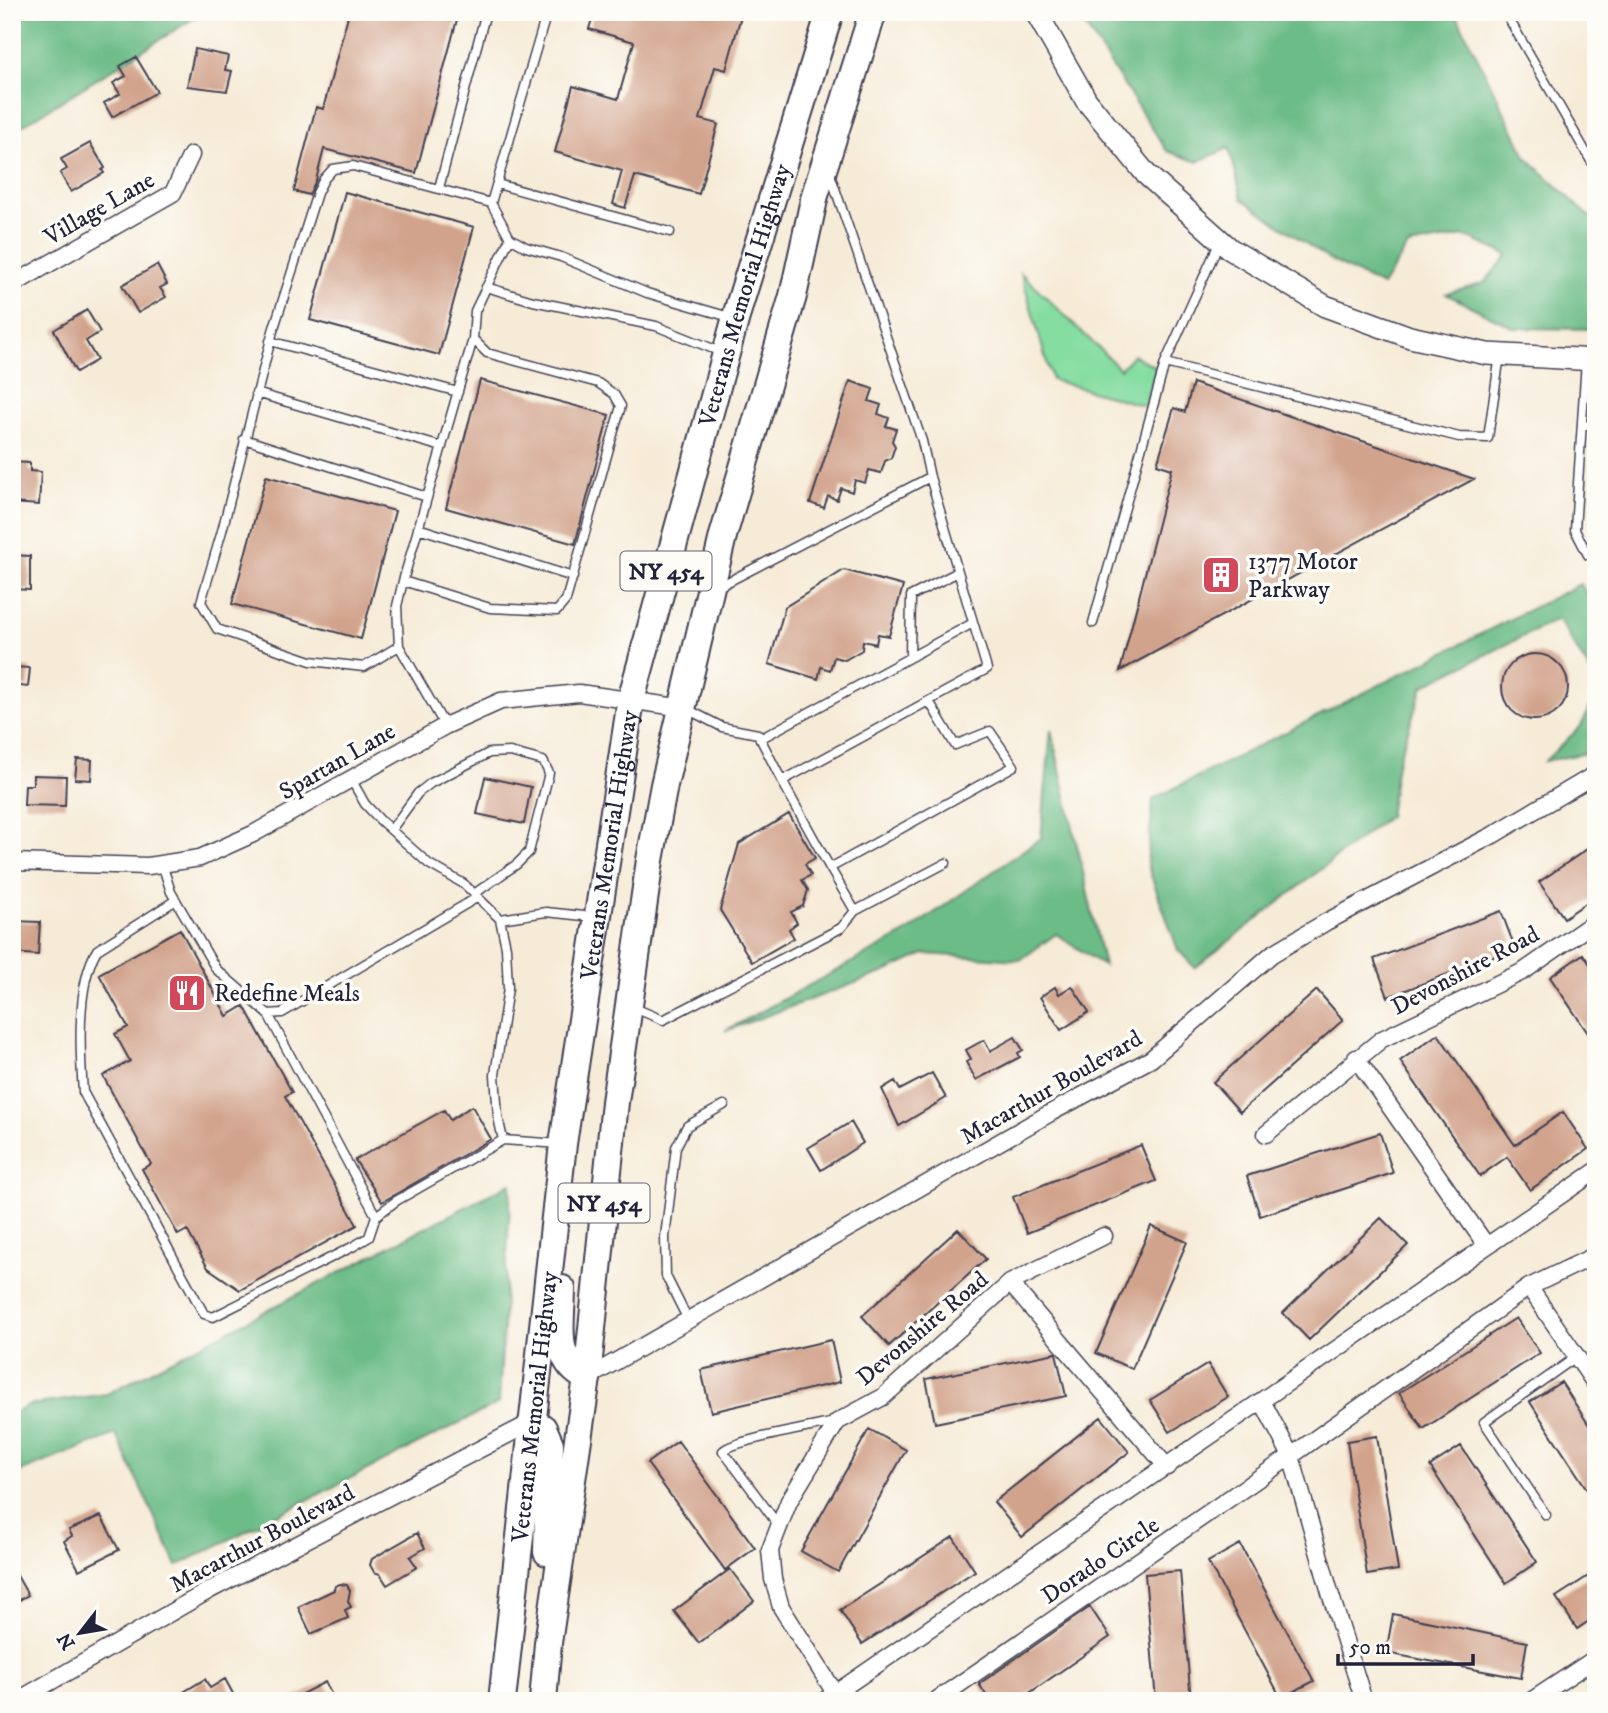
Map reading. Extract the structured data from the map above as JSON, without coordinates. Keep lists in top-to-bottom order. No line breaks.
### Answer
{"streets":{"highway":["Veterans Memorial Highway","NY 454"],"street":["Village Lane","Spartan Lane","Devonshire Road","Macarthur Boulevard","Dorado Circle"]},"crossings":[["Veterans Memorial Highway","Spartan Lane"],["Veterans Memorial Highway","Macarthur Boulevard"]],"places":{"building":["1377 Motor Parkway"],"restaurant":["Redefine Meals"]},"scale_bar":"50 m","north":"bottom left"}
